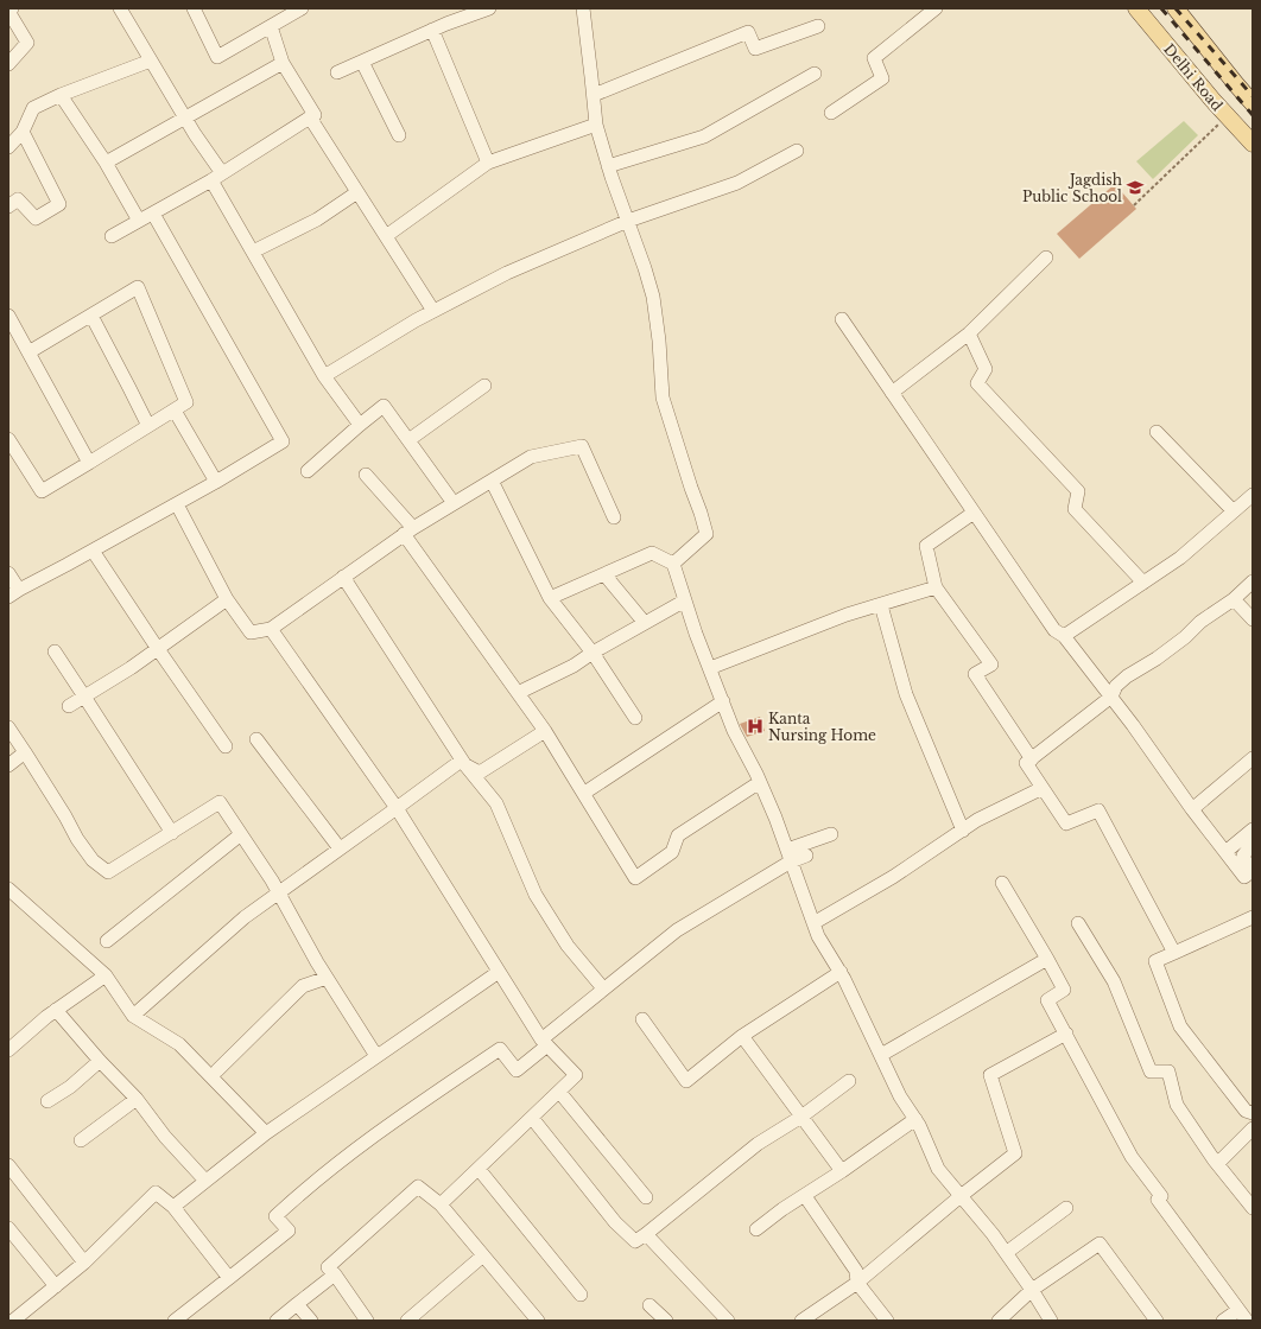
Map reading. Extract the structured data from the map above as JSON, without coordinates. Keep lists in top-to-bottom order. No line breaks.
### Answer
{"streets":{"main road":["Delhi Road"]},"places":{"school or university":["Jagdish Public School"],"hospital":["Kanta Nursing Home"]}}
